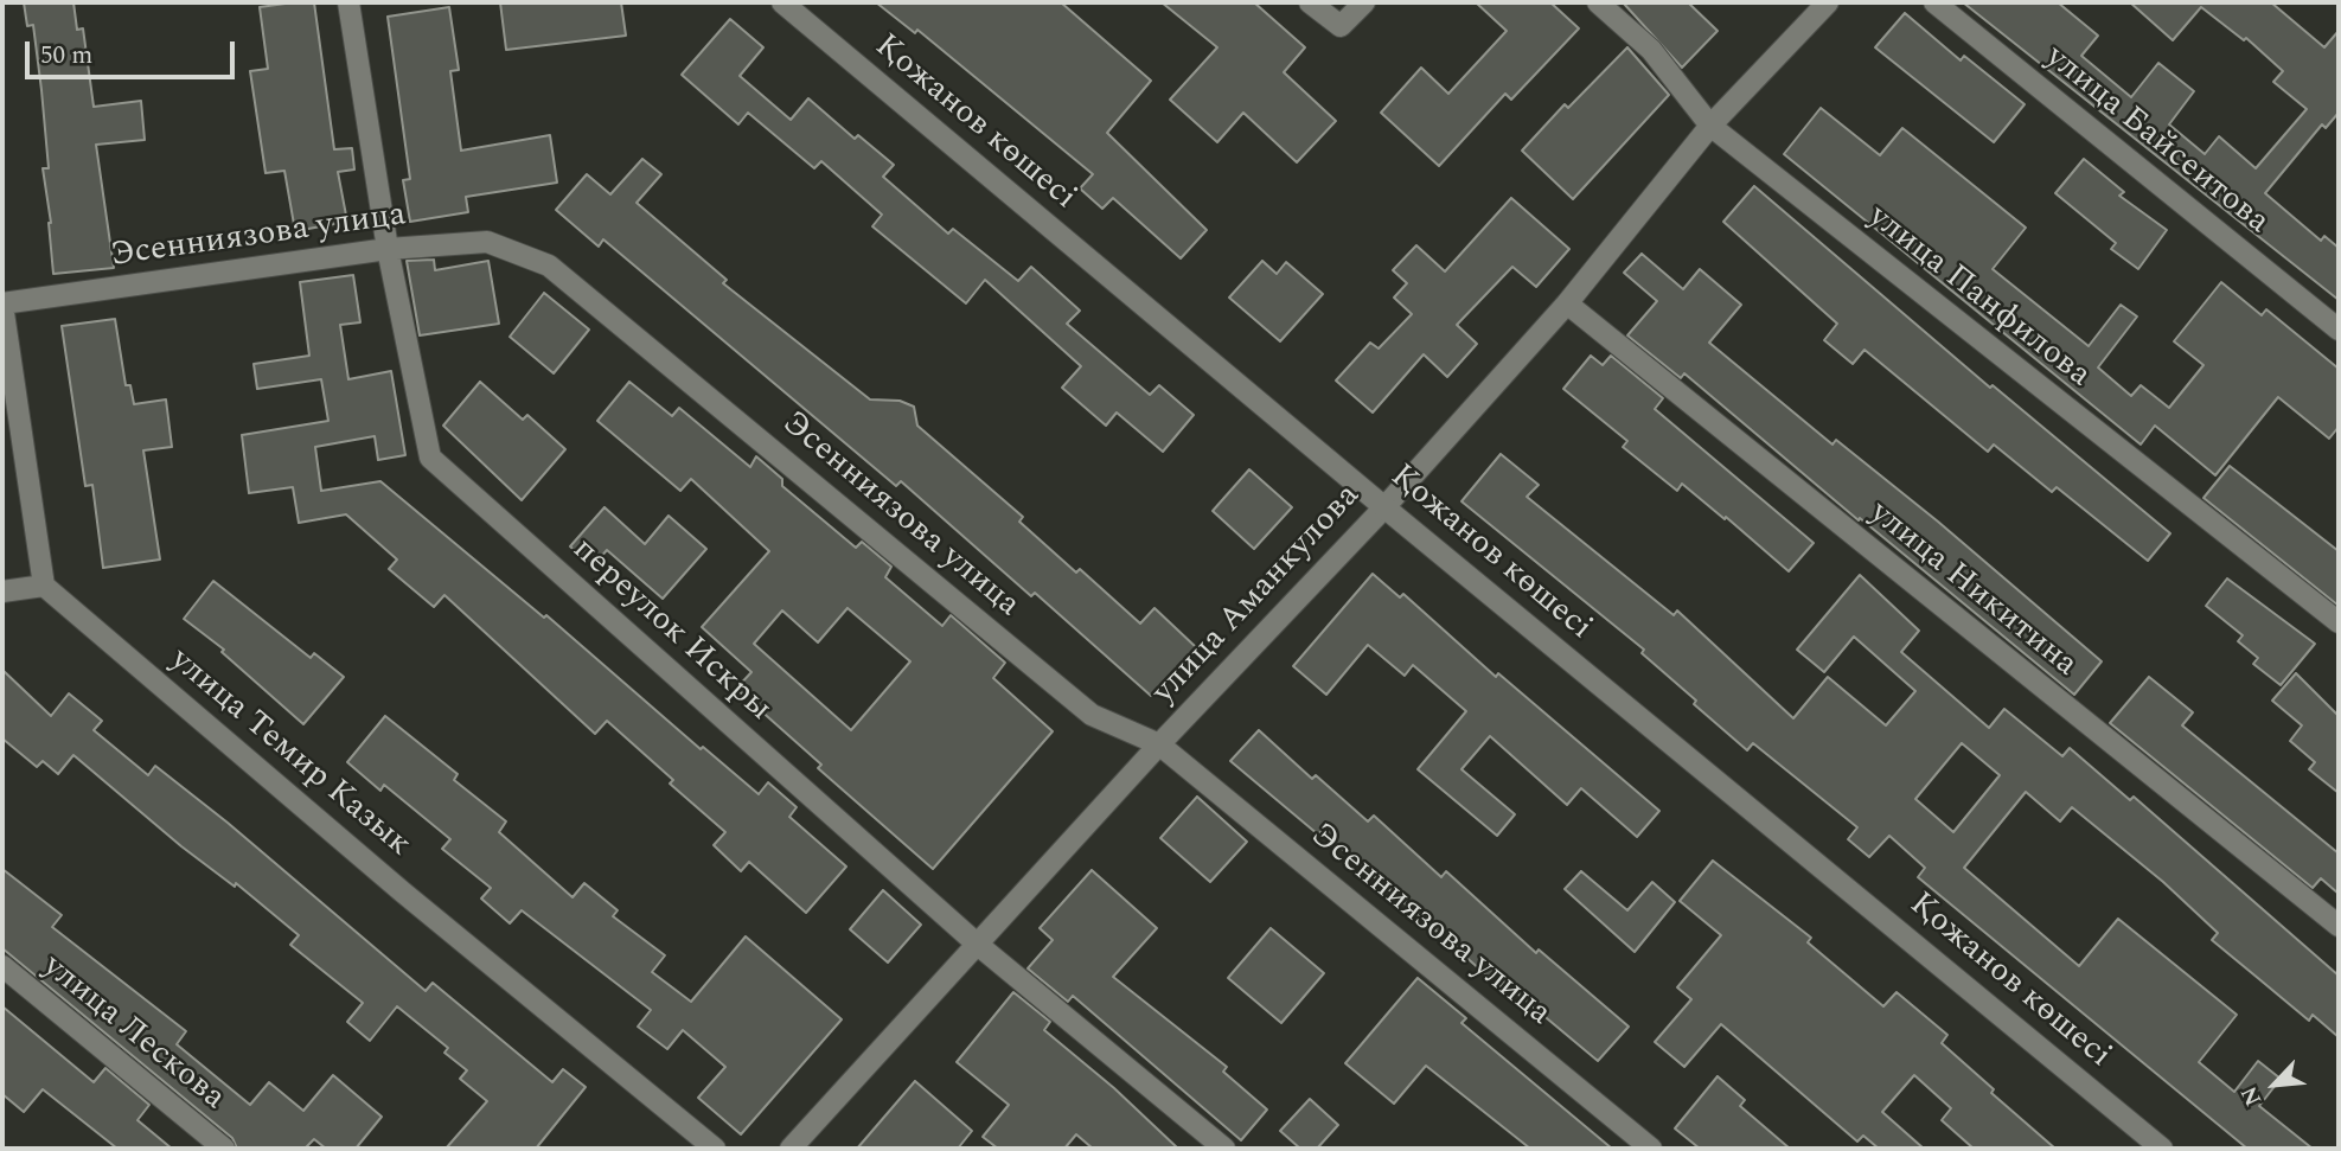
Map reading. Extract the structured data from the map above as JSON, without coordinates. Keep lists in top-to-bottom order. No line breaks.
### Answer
{"streets":{"street":["Қожанов көшесі","улица Байсеитова","Эсенниязова улица","улица Панфилова","улица Никитина","улица Аманкулова","переулок Искры","улица Темир Казык","улица Лескова"]},"crossings":[["Қожанов көшесі","улица Аманкулова"],["Эсенниязова улица","улица Аманкулова"],["Эсенниязова улица","переулок Искры"],["улица Панфилова","улица Аманкулова"],["улица Никитина","улица Аманкулова"],["улица Аманкулова","переулок Искры"]],"scale_bar":"50 m","north":"bottom left"}
